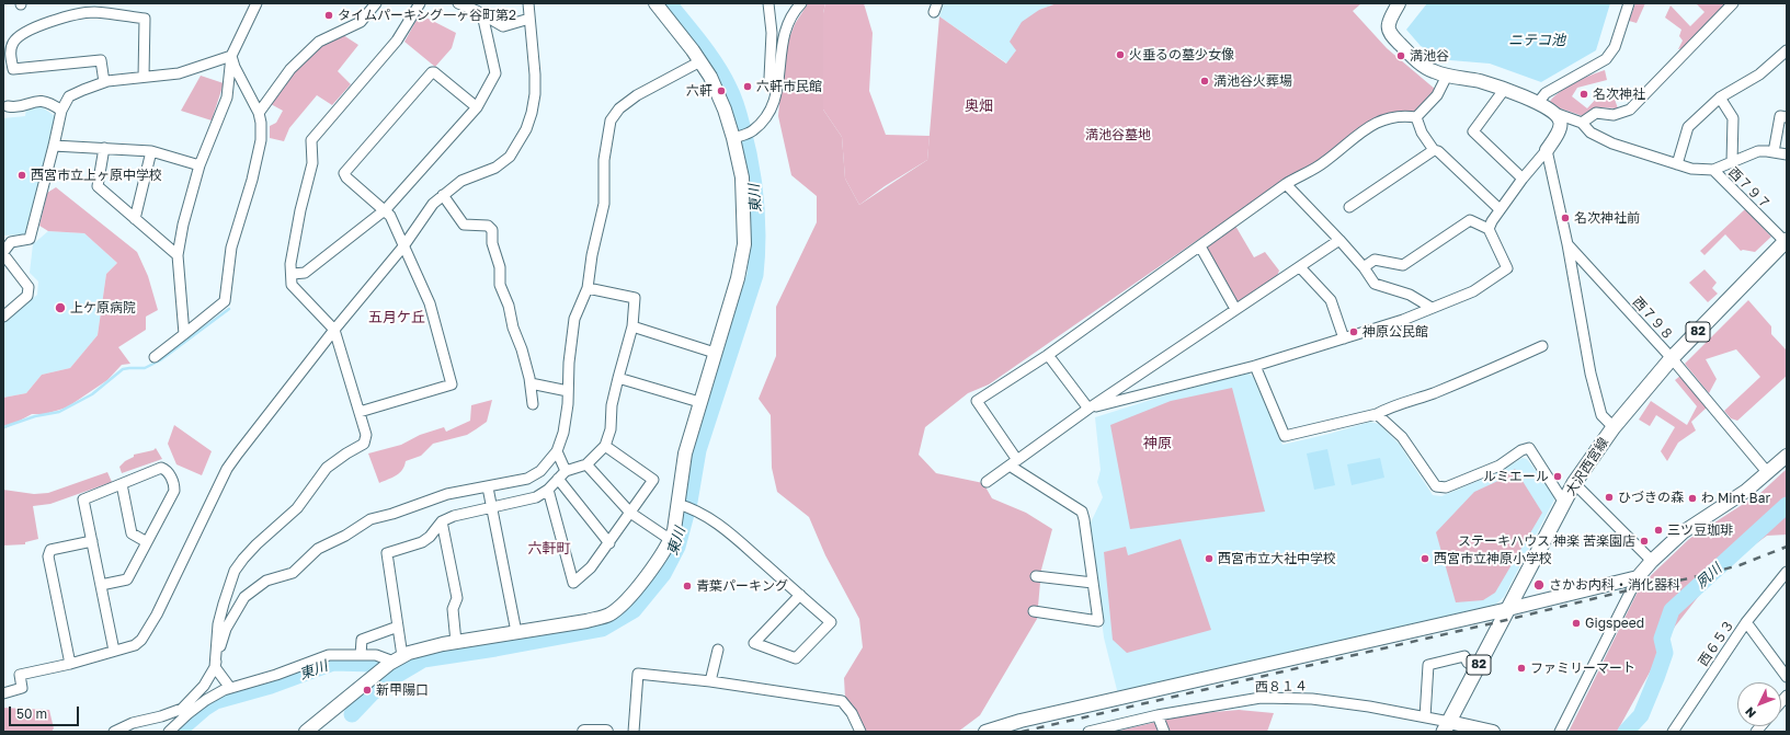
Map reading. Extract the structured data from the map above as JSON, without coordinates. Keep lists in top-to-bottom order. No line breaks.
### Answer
{"streets":{"main road":["82","大沢西宮線"],"street":["西７９７","西７９８","西６５３","西８１４"]},"crossings":[["西７９７","大沢西宮線"],["西７９８","大沢西宮線"],["大沢西宮線","西８１４"]],"districts":["奥畑","五月ケ丘","神原","六軒町"],"water":["ニテコ池","東川","夙川"],"parks":["満池谷墓地"],"places":["タイムパーキング一ヶ谷町第2","火垂るの墓少女像","満池谷","満池谷火葬場","六軒市民館","六軒","名次神社","西宮市立上ヶ原中学校","名次神社前","上ケ原病院","神原公民館","ルミエール","ひづきの森","わ Mint Bar","三ツ豆珈琲","ステーキハウス 神楽 苦楽園店","西宮市立大社中学校","西宮市立神原小学校","さかお内科・消化器科","青葉パーキング","Gigspeed","ファミリーマート","新甲陽口"],"scale_bar":"50 m","north":"bottom left"}
